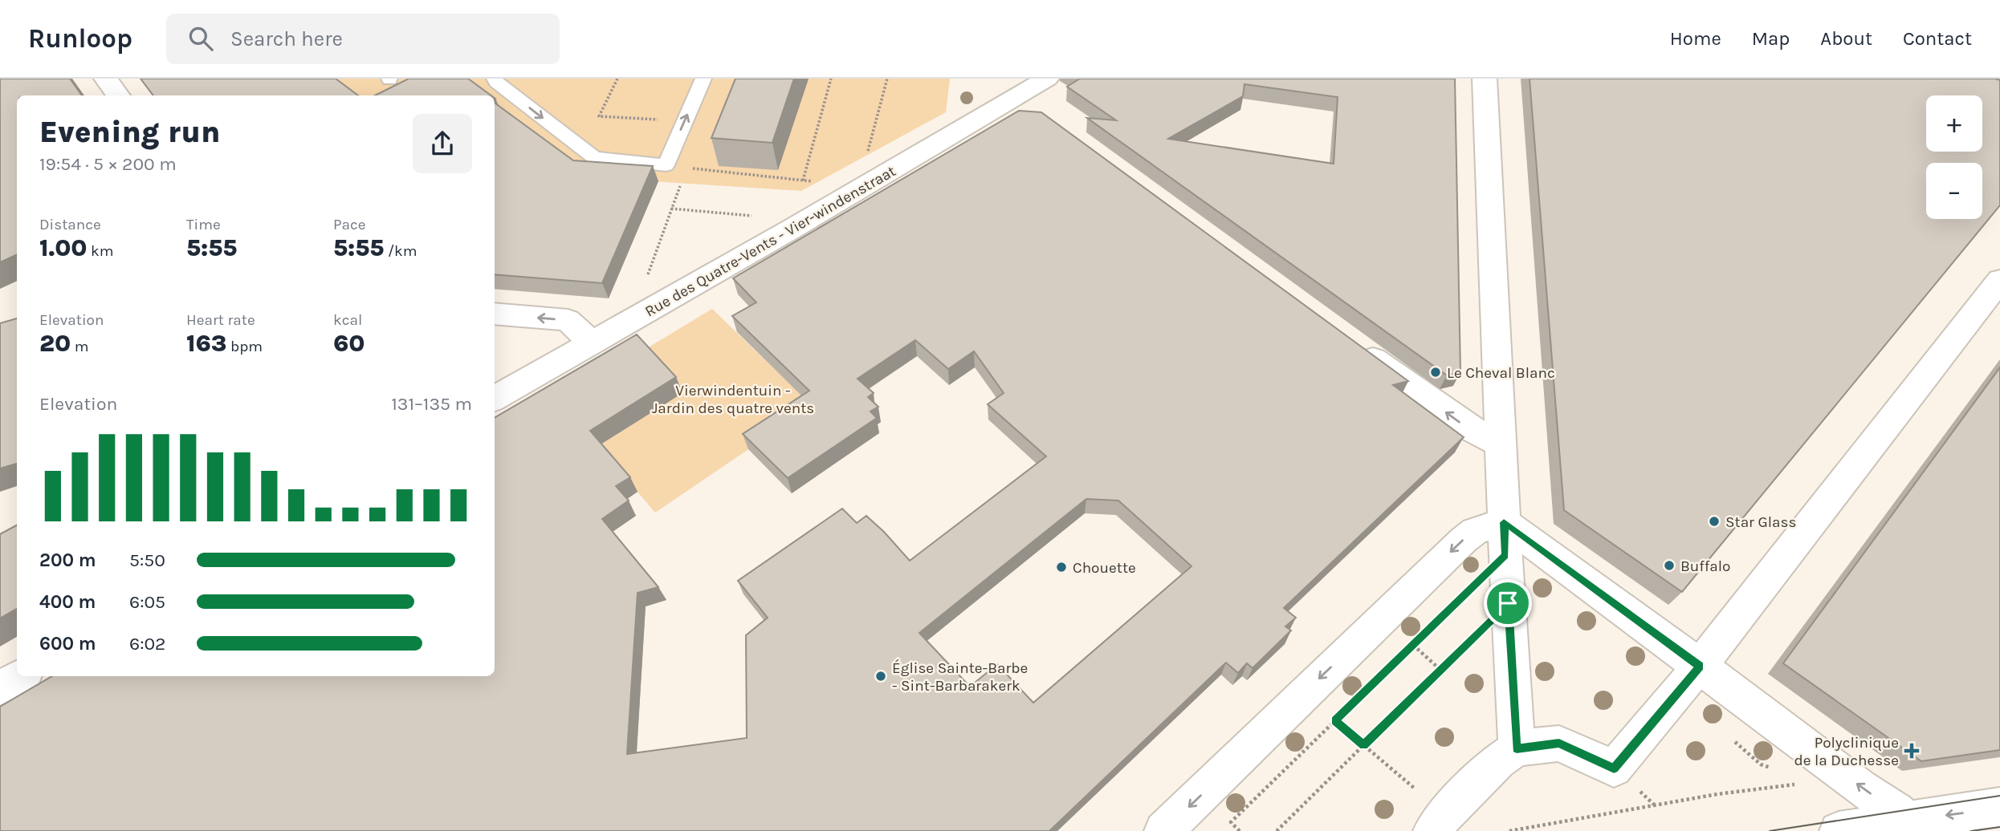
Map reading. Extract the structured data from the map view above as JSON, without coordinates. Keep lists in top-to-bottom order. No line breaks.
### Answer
{"streets":{"street":["Rue des Quatre-Vents - Vier-windenstraat"]},"parks":["Vierwindentuin - Jardin des quatre vents"],"places":{"other":["Le Cheval Blanc","Star Glass","Buffalo","Chouette","Église Sainte-Barbe - Sint-Barbarakerk"],"health":["Polyclinique de la Duchesse"]},"page":{"header":"Runloop","search":"Search here","nav":["Home","Map","About","Contact"],"map_buttons":["+","−"],"heading":["Evening run","19:54 · 5 × 200 m"],"stats":[["Distance","1.00 km"],["Time","5:55"],["Pace","5:55 /km"],["Elevation","20 m"],["Heart rate","163 bpm"],["kcal","60"]],"chart":["Elevation","131–135 m"],"list":[{"name":"200 m","note":"5:50"},{"name":"400 m","note":"6:05"},{"name":"600 m","note":"6:02"}]}}
